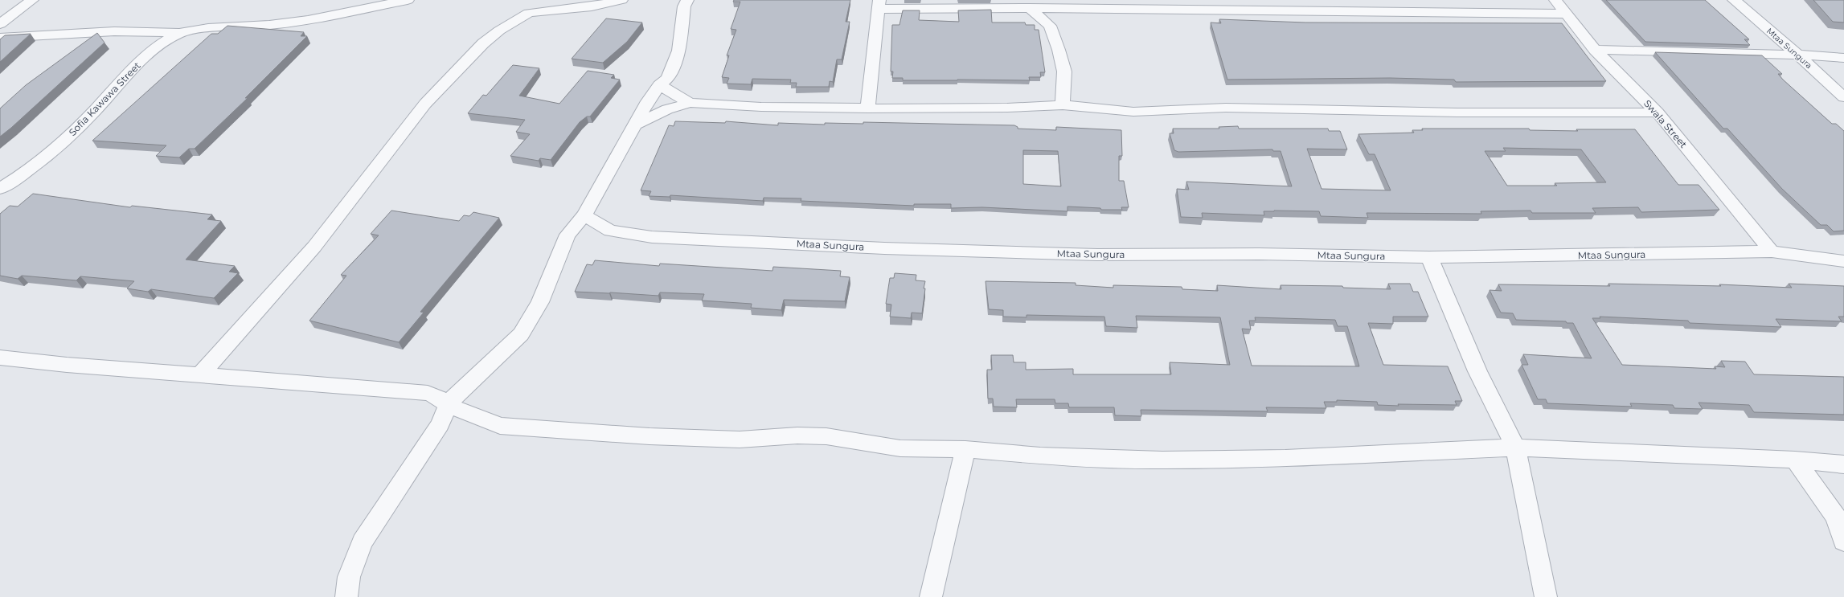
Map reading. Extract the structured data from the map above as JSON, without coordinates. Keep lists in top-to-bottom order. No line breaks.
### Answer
{"streets":{"street":["Mtaa Sungura","Sofia Kawawa Street","Swala Street"]},"crossings":[["Mtaa Sungura","Swala Street"]]}
